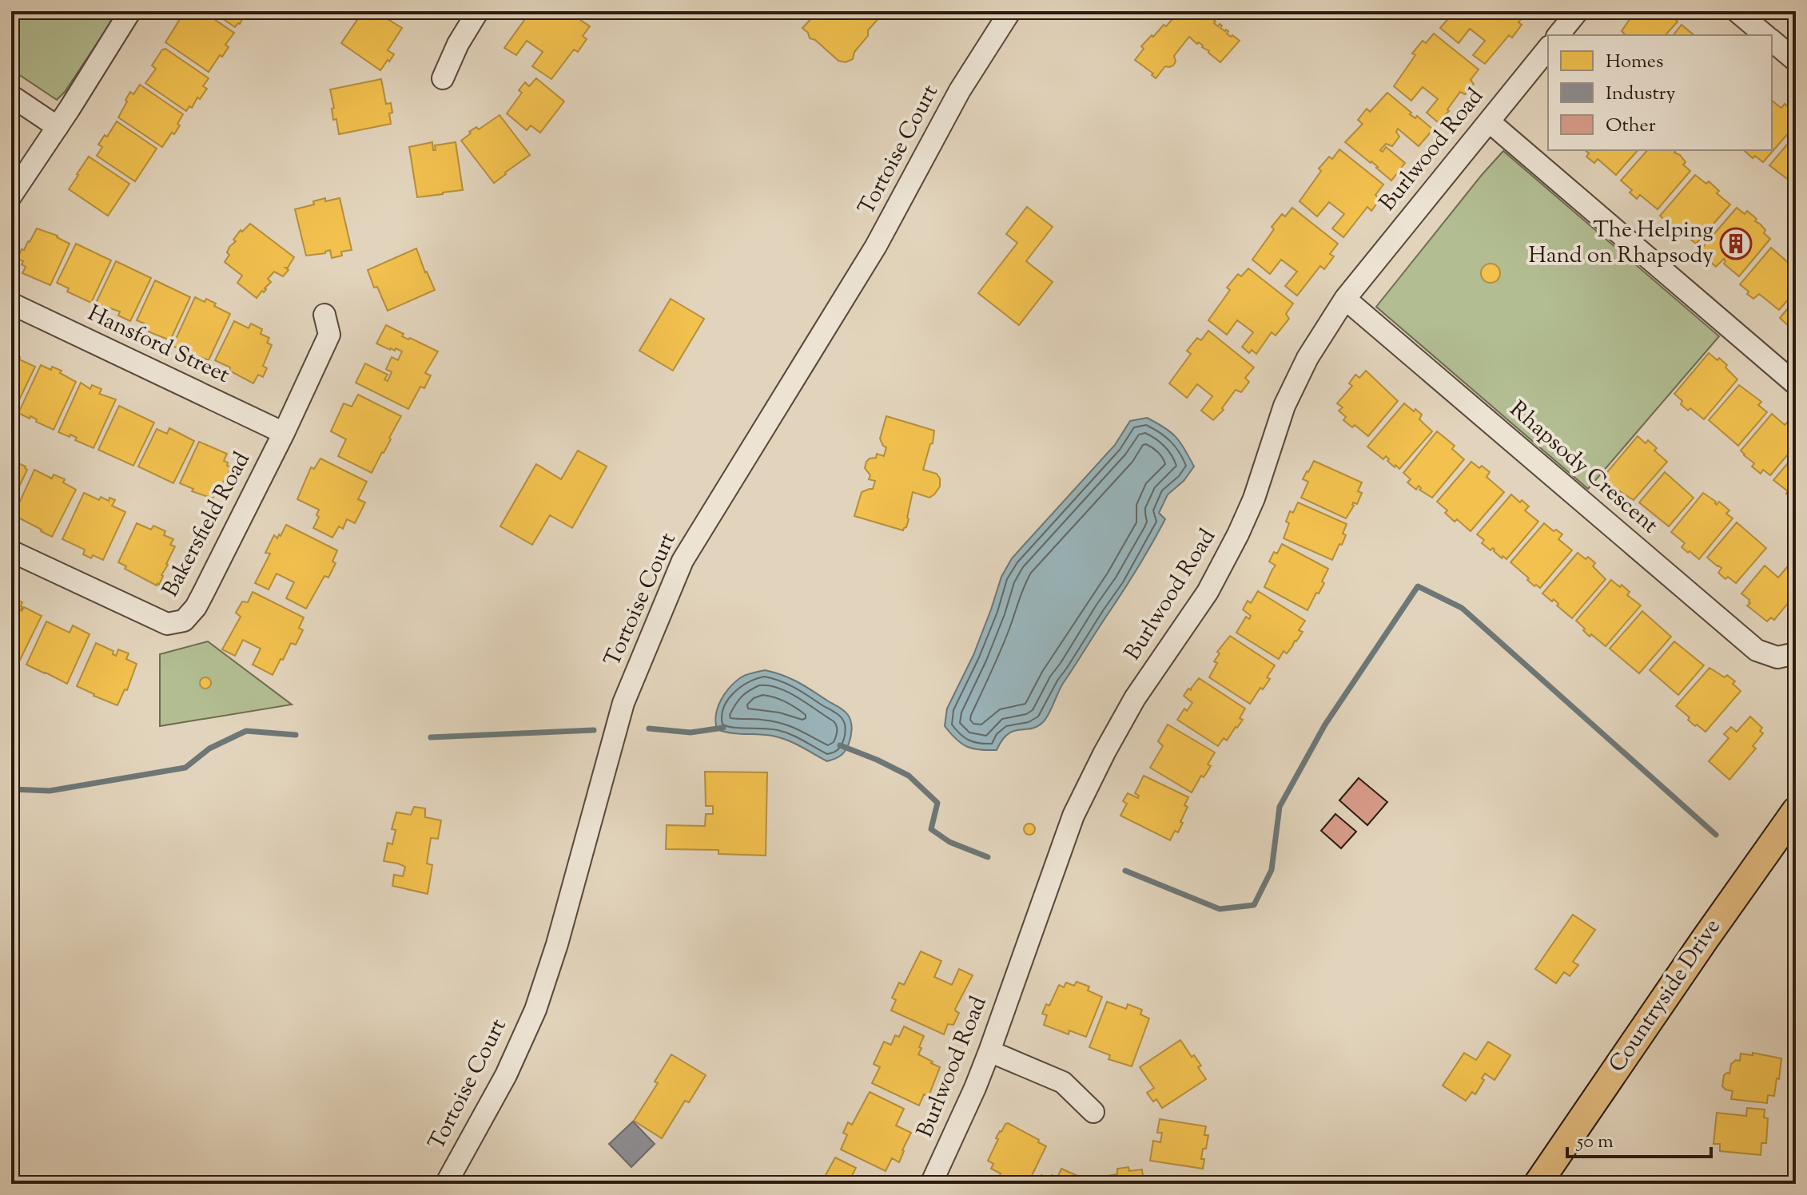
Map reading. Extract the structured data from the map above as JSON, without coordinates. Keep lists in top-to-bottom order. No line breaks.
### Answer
{"streets":{"main road":["Countryside Drive"],"street":["Tortoise Court","Burlwood Road","Hansford Street","Rhapsody Crescent","Bakersfield Road"]},"crossings":[["Burlwood Road","Rhapsody Crescent"],["Hansford Street","Bakersfield Road"]],"places":{"building":["The Helping Hand on Rhapsody"]},"legend":["Homes","Industry","Other"],"scale_bar":"50 m"}
